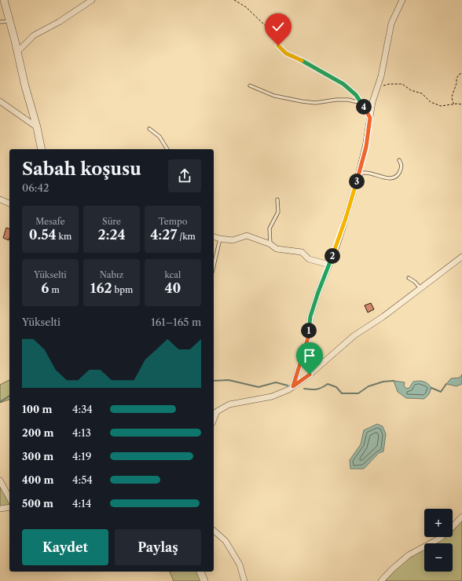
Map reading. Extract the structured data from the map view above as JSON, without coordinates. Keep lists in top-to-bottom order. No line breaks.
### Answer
{"page":{"pins":["4","3","2","1"],"heading":["Sabah koşusu","06:42"],"stats":[["Mesafe","0.54 km"],["Süre","2:24"],["Tempo","4:27 /km"],["Yükselti","6 m"],["Nabız","162 bpm"],["kcal","40"]],"chart":["Yükselti","161–165 m"],"list":[{"name":"100 m","note":"4:34"},{"name":"200 m","note":"4:13"},{"name":"300 m","note":"4:19"},{"name":"400 m","note":"4:54"},{"name":"500 m","note":"4:14"}],"map_buttons":["+","−"],"buttons":["Kaydet","Paylaş"]}}
